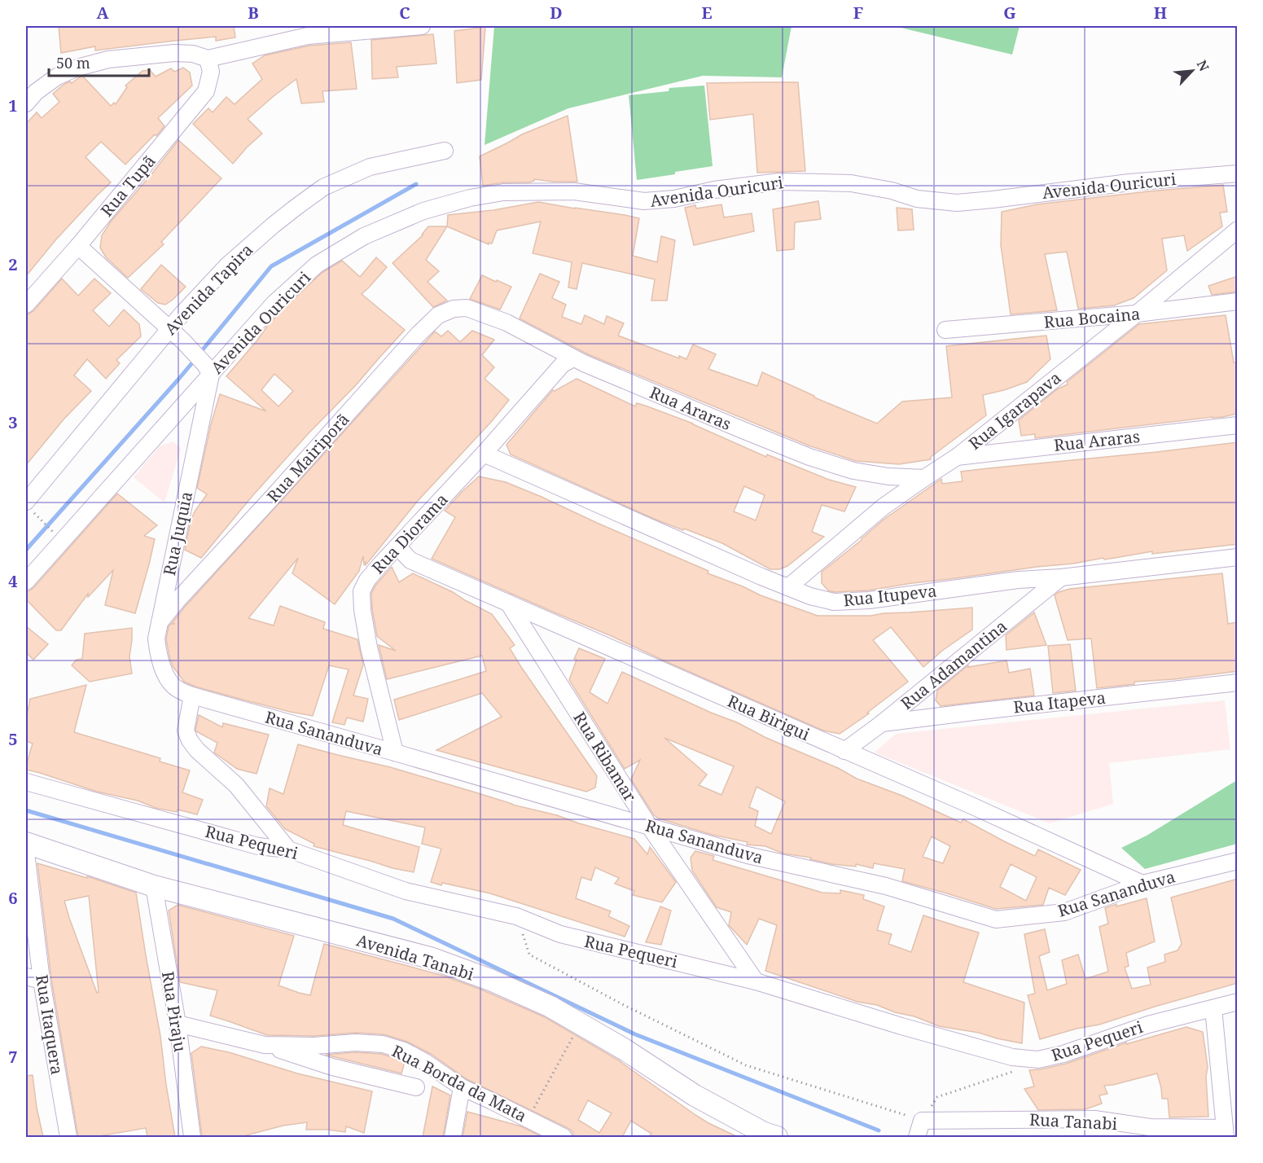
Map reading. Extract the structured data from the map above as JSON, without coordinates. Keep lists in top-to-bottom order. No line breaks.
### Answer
{"streets":{"street":["Rua Tupã","Avenida Ouricuri","Avenida Tapira","Rua Bocaina","Rua Araras","Rua Igarapava","Rua Mairiporã","Rua Juquia","Rua Diorama","Rua Itupeva","Rua Adamantina","Rua Itapeva","Rua Birigui","Rua Sananduva","Rua Ribamar","Rua Pequeri","Avenida Tanabi","Rua Piraju","Rua Itaquera","Rua Borda da Mata","Rua Tanabi"]},"crossings":[["Avenida Ouricuri","Rua Juquia"],["Rua Bocaina","Rua Igarapava"],["Rua Araras","Rua Igarapava"],["Rua Araras","Rua Mairiporã"],["Rua Araras","Rua Diorama"],["Rua Igarapava","Rua Itupeva"],["Rua Mairiporã","Rua Juquia"],["Rua Juquia","Rua Sananduva"],["Rua Diorama","Rua Itupeva"],["Rua Diorama","Rua Birigui"],["Rua Diorama","Rua Sananduva"],["Rua Itupeva","Rua Adamantina"],["Rua Adamantina","Rua Itapeva"],["Rua Adamantina","Rua Birigui"],["Rua Birigui","Rua Sananduva"],["Rua Birigui","Rua Ribamar"],["Rua Sananduva","Rua Ribamar"],["Rua Ribamar","Rua Pequeri"],["Avenida Tanabi","Rua Piraju"],["Rua Piraju","Rua Borda da Mata"]],"scale_bar":"50 m","north":"top right","grid":{"columns":["A","B","C","D","E","F","G","H"],"rows":["1","2","3","4","5","6","7"]}}
